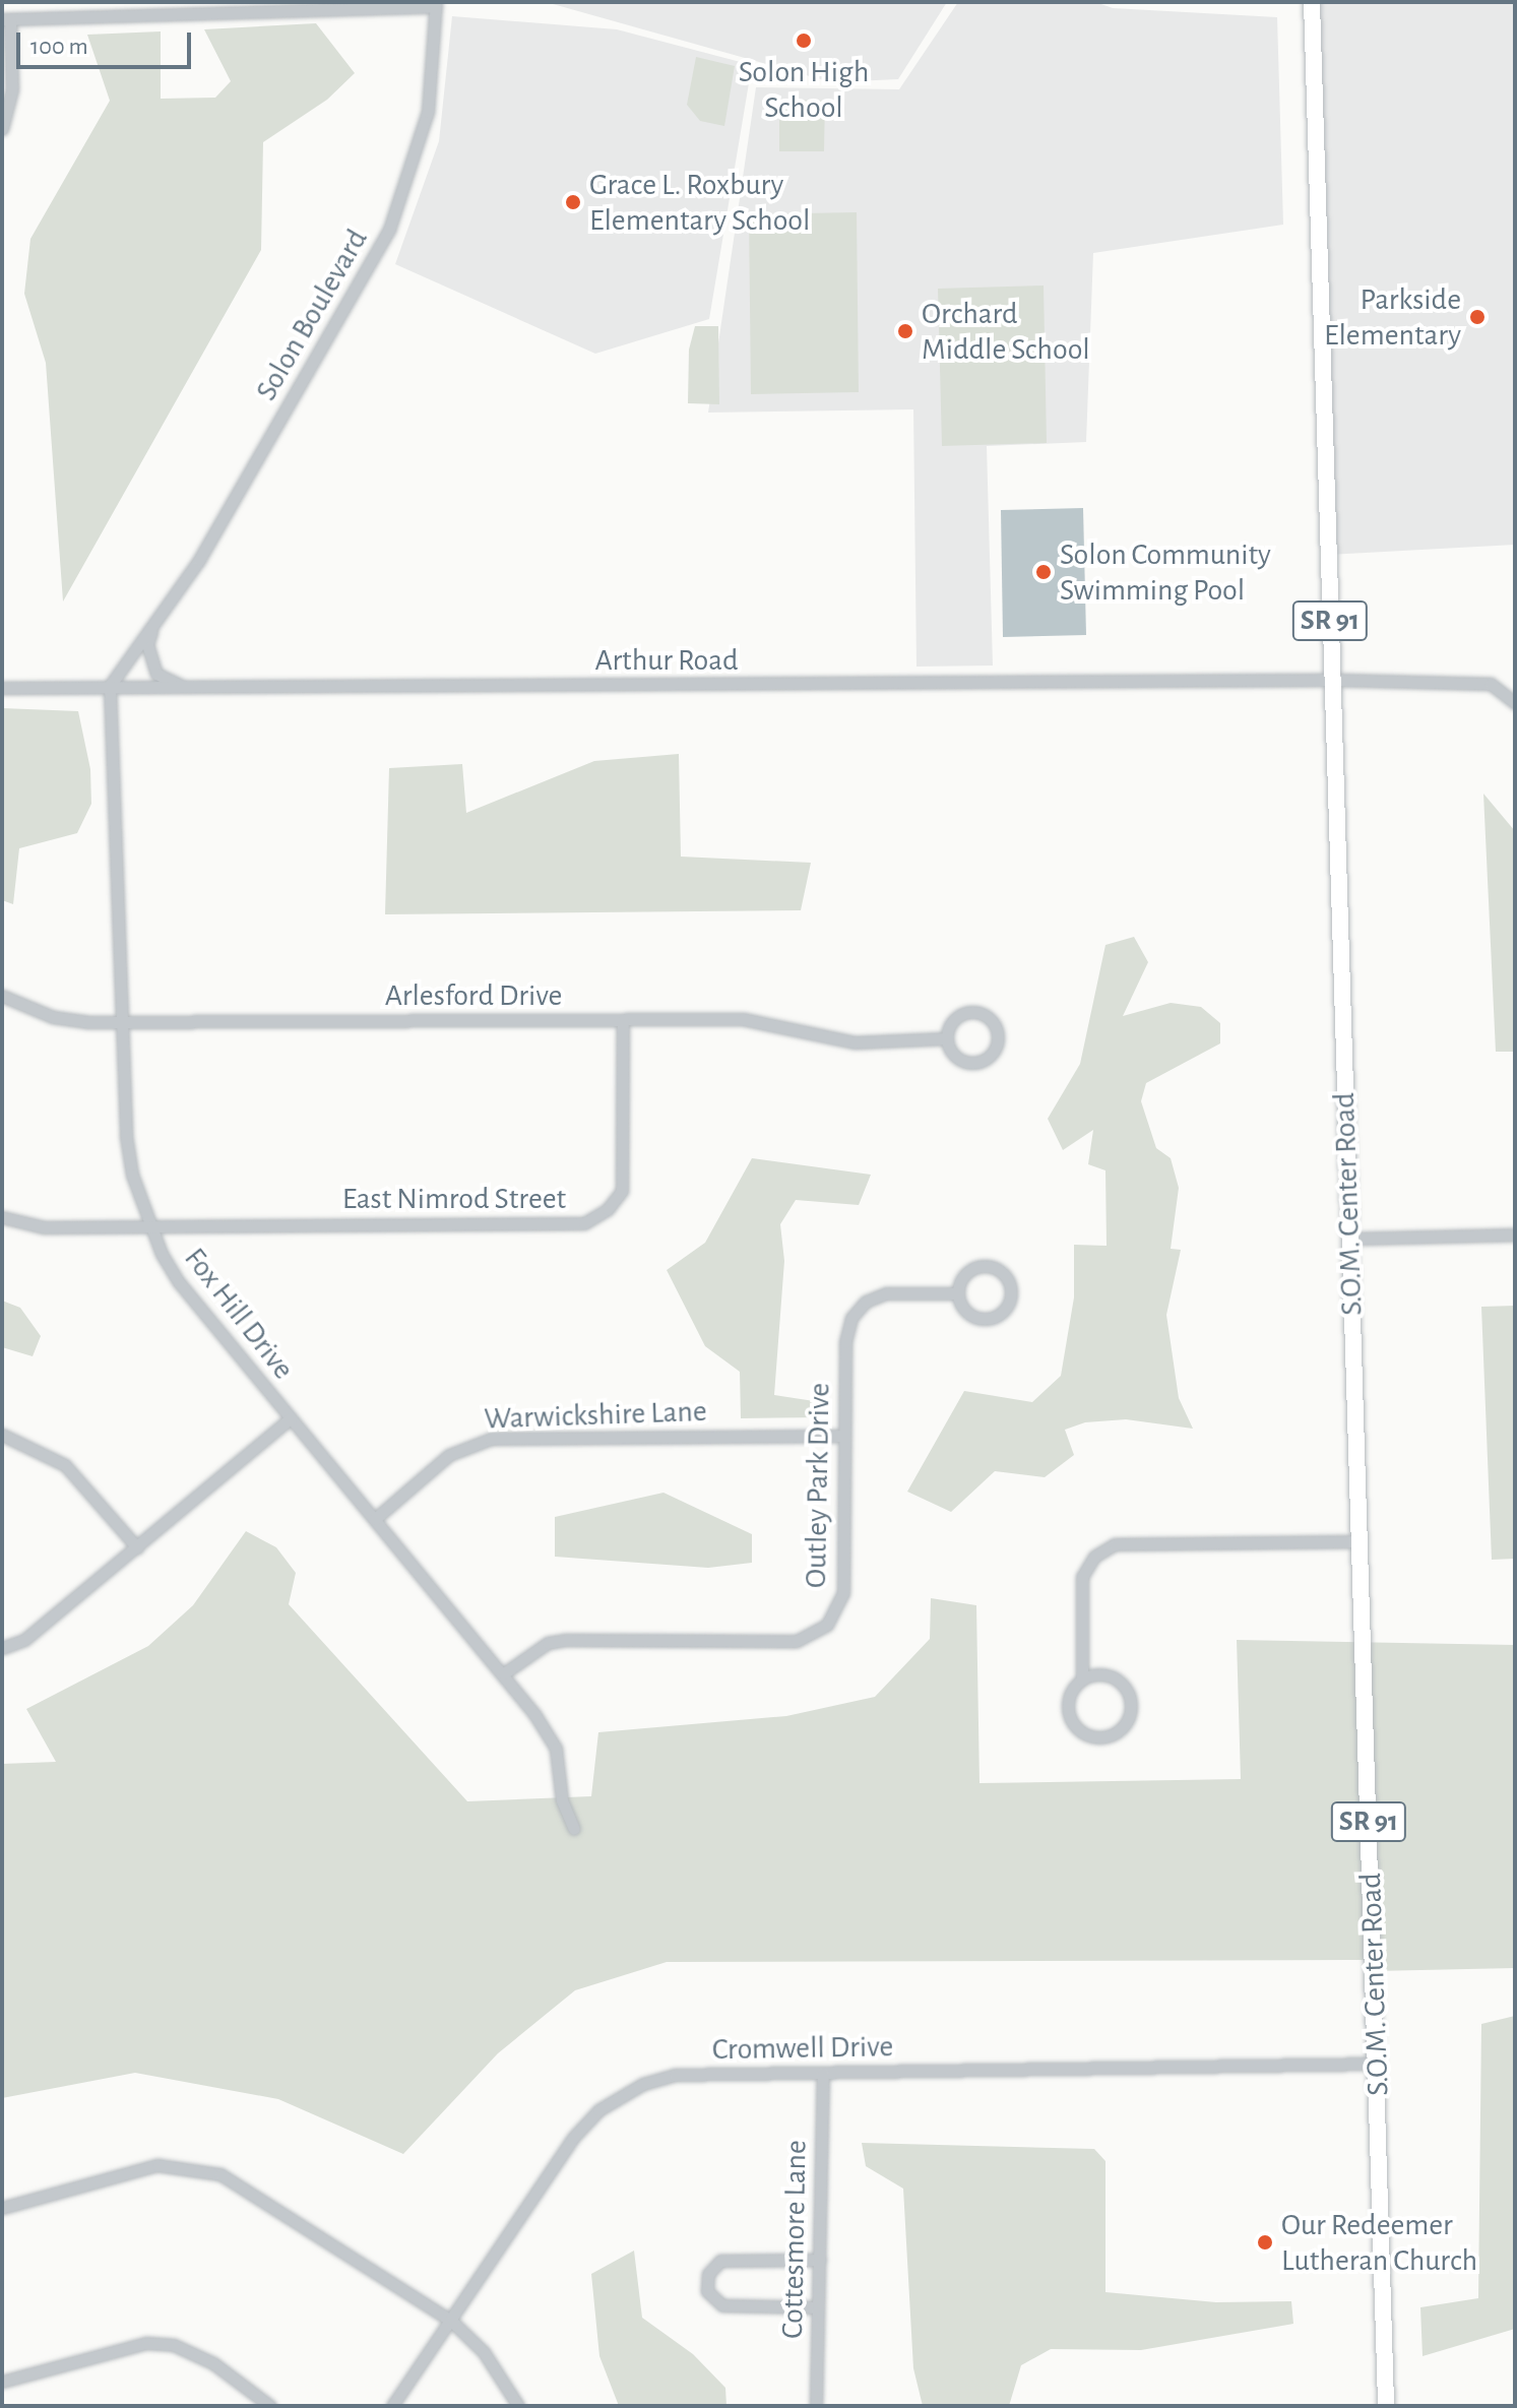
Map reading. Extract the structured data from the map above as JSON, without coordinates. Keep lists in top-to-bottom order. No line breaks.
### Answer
{"streets":{"main road":["SR 91","S.O.M. Center Road"],"street":["Solon Boulevard","Arthur Road","Arlesford Drive","East Nimrod Street","Fox Hill Drive","Warwickshire Lane","Outley Park Drive","Cromwell Drive","Cottesmore Lane"]},"crossings":[["Solon Boulevard","Arthur Road"],["Solon Boulevard","Fox Hill Drive"],["Arthur Road","S.O.M. Center Road"],["Arthur Road","Fox Hill Drive"],["Arlesford Drive","East Nimrod Street"],["Arlesford Drive","Fox Hill Drive"],["East Nimrod Street","Fox Hill Drive"],["S.O.M. Center Road","Cromwell Drive"],["Fox Hill Drive","Warwickshire Lane"],["Fox Hill Drive","Outley Park Drive"],["Warwickshire Lane","Outley Park Drive"],["Cromwell Drive","Cottesmore Lane"]],"places":["Solon High School","Grace L. Roxbury Elementary School","Parkside Elementary","Orchard Middle School","Solon Community Swimming Pool","Our Redeemer Lutheran Church"],"scale_bar":"100 m"}
